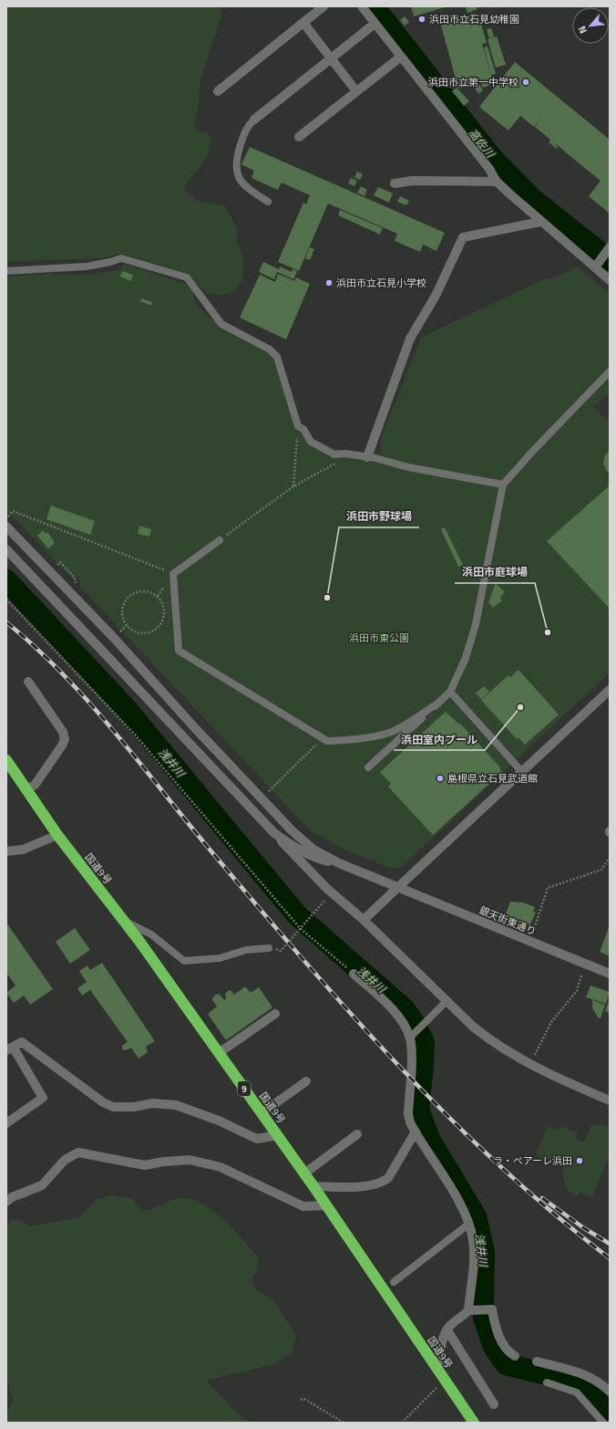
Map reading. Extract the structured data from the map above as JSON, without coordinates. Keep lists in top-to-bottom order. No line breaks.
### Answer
{"streets":{"highway":["国道9号","9"],"street":["銀天街東通り"]},"water":["高佐川","浅井川"],"parks":["浜田市東公園"],"places":["浜田市立石見幼稚園","浜田市立第一中学校","浜田市立石見小学校","浜田市野球場","浜田市庭球場","浜田室内プール","島根県立石見武道館","ラ・ペアーレ浜田"],"north":"bottom left"}
